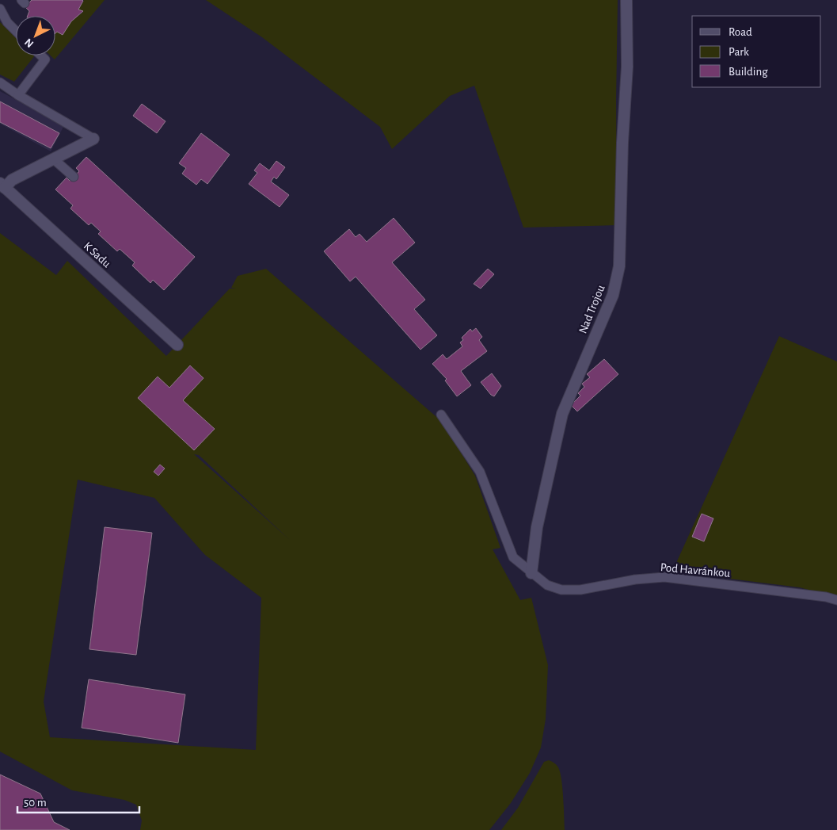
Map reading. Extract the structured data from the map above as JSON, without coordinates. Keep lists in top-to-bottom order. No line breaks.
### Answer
{"streets":{"street":["K Sadu","Nad Trojou"],"lane":["Pod Havránkou"]},"crossings":[["Nad Trojou","Pod Havránkou"]],"legend":["Road","Park","Building"],"scale_bar":"50 m","north":"bottom left"}
